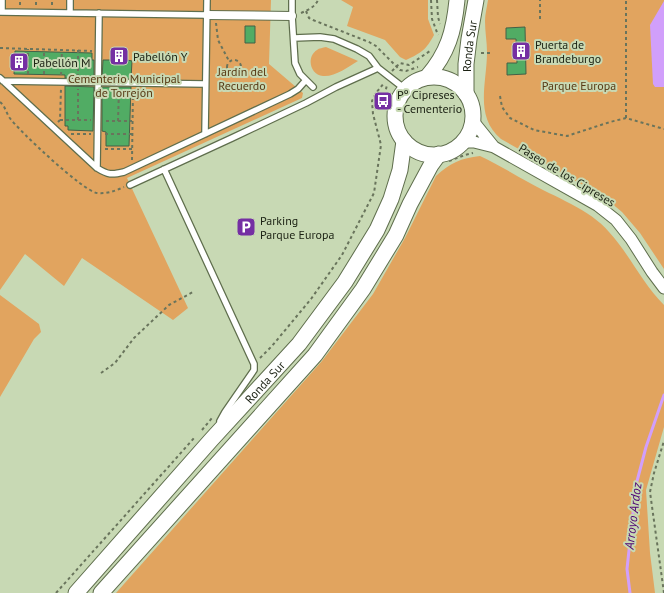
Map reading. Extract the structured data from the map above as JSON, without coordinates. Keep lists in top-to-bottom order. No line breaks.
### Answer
{"streets":{"main road":["Ronda Sur"],"street":["Paseo de los Cipreses"]},"crossings":[["Ronda Sur","Paseo de los Cipreses"]],"water":["Arroyo Ardoz"],"parks":["Jardín del Recuerdo","Cementerio Municipal de Torrejón","Parque Europa"],"places":{"building":["Puerta de Brandeburgo","Pabellón Y","Pabellón M"],"bus stop":["Pº Cipreses - Cementerio"],"parking":["Parking Parque Europa"]}}
